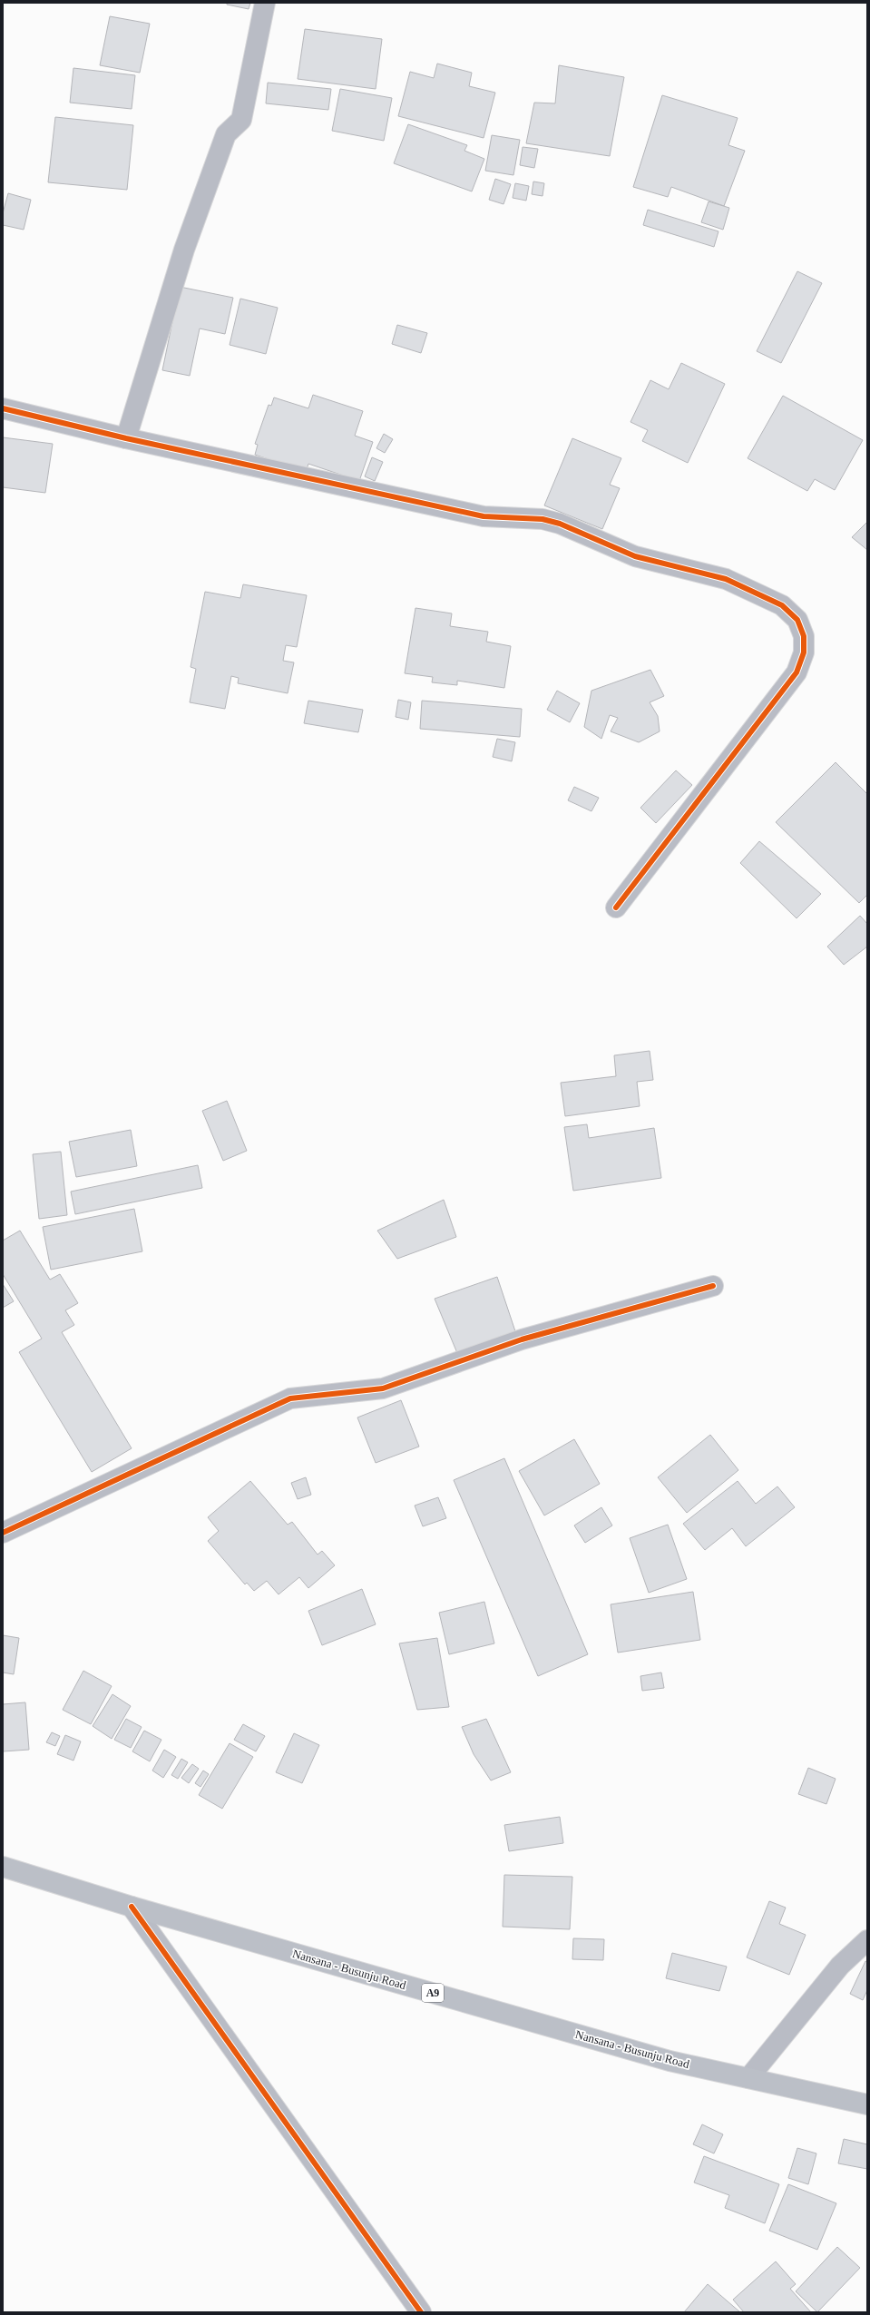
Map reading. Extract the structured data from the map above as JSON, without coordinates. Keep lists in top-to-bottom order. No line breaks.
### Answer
{"streets":{"main road":["Nansana - Busunju Road","A9"]}}
